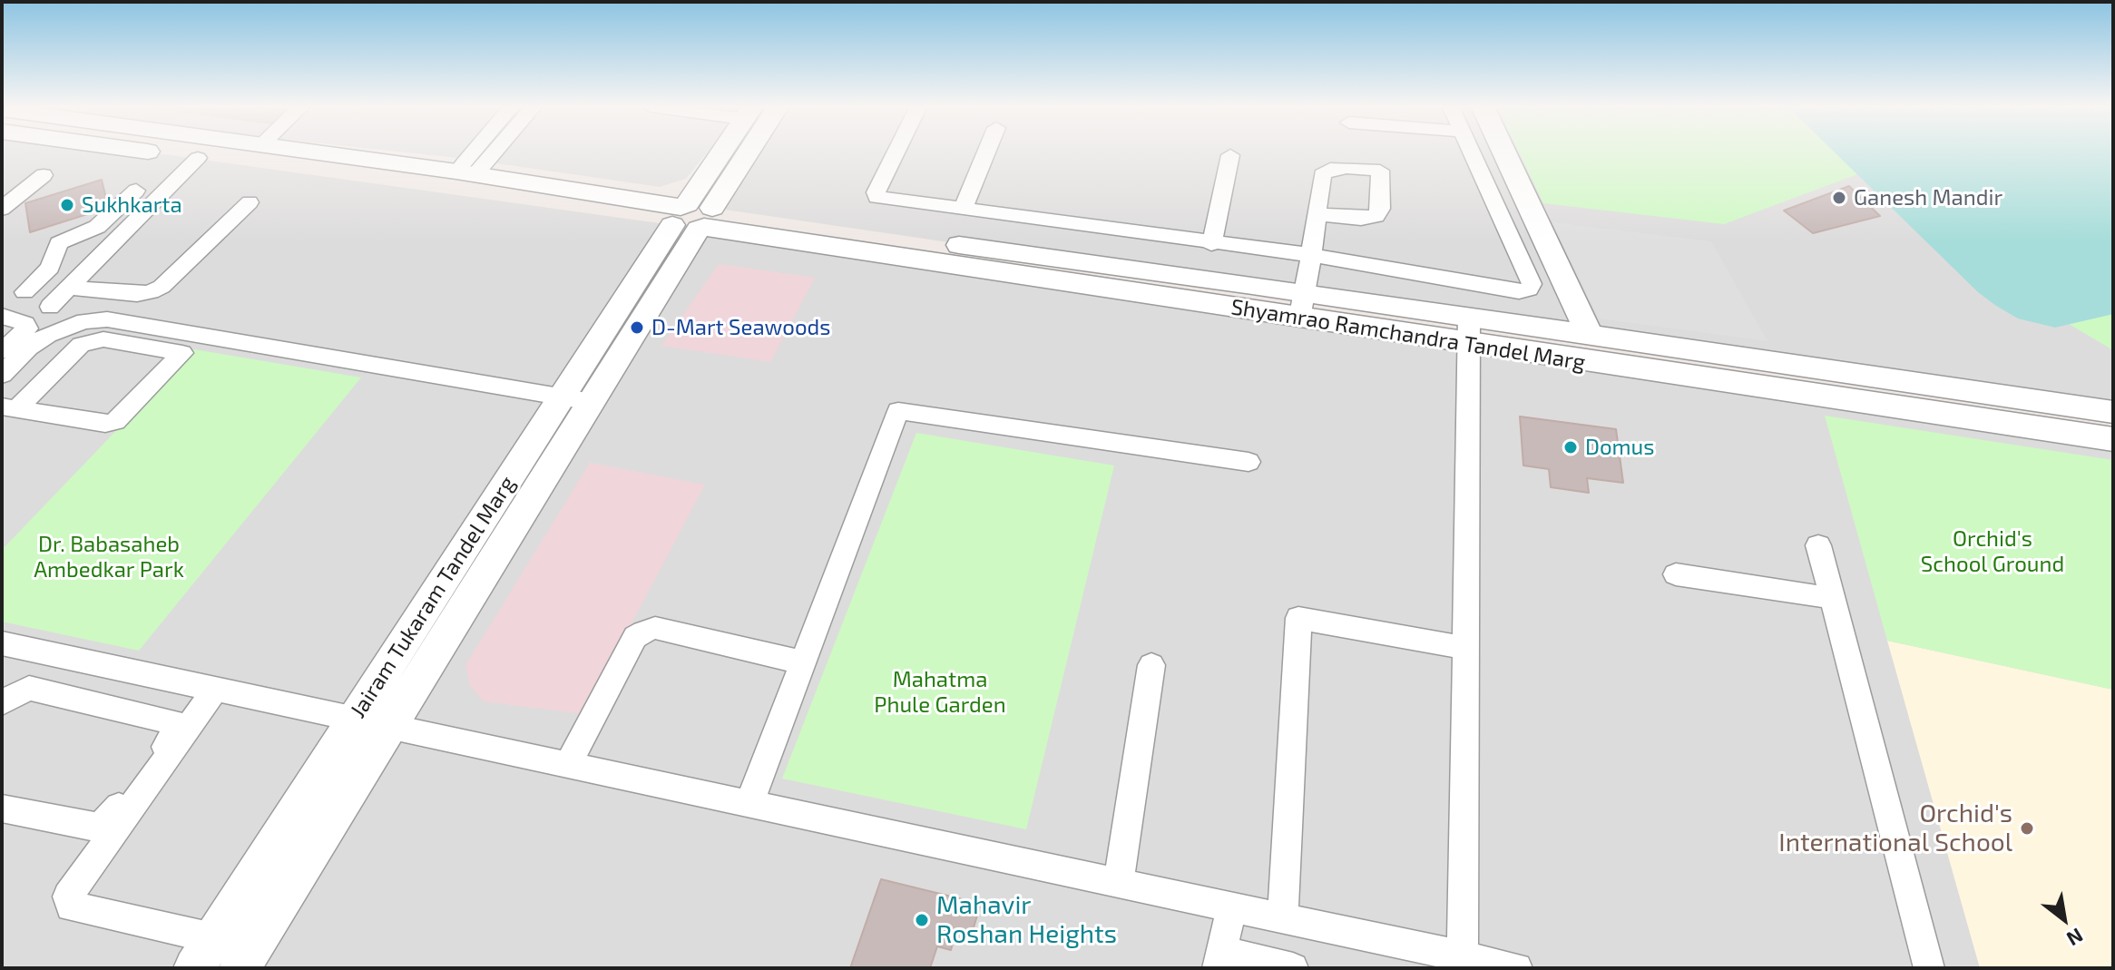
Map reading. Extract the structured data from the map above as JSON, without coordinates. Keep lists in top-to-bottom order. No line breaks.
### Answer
{"streets":{"street":["Shyamrao Ramchandra Tandel Marg","Jairam Tukaram Tandel Marg"]},"crossings":[["Shyamrao Ramchandra Tandel Marg","Jairam Tukaram Tandel Marg"]],"parks":["Orchid's School Ground","Dr. Babasaheb Ambedkar Park","Mahatma Phule Garden"],"places":["Ganesh Mandir","Sukhkarta","D-Mart Seawoods","Domus","Orchid's International School","Mahavir Roshan Heights"],"north":"bottom right"}
